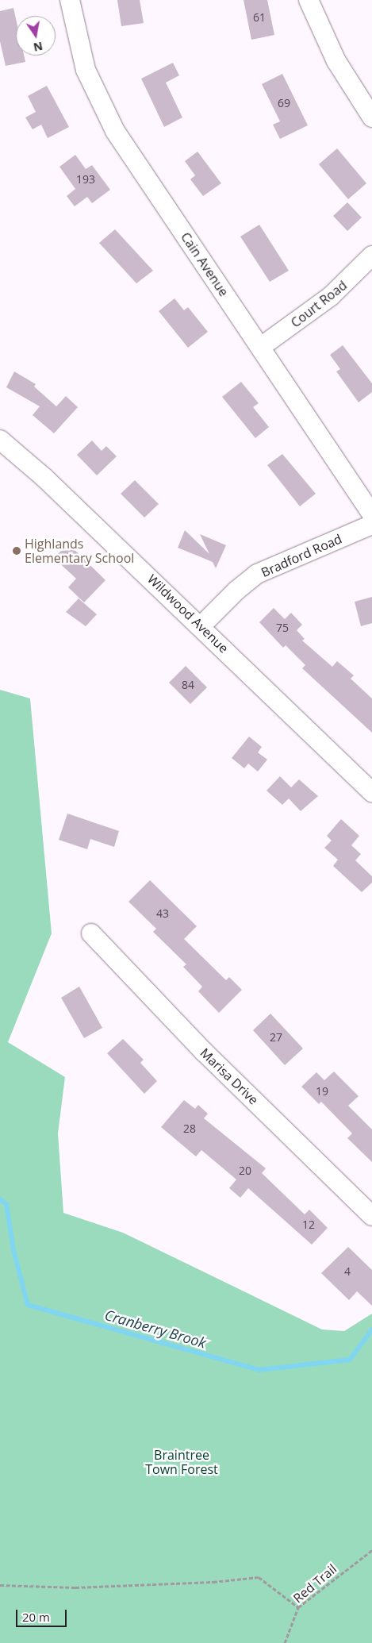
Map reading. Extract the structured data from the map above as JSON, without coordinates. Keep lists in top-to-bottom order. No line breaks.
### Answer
{"streets":{"street":["Cain Avenue","Court Road","Bradford Road","Wildwood Avenue","Marisa Drive"],"path":["Red Trail"]},"crossings":[["Cain Avenue","Court Road"],["Bradford Road","Wildwood Avenue"]],"water":["Cranberry Brook"],"parks":["Braintree Town Forest"],"places":["Highlands Elementary School"],"house_numbers":["61","69","193","75","84","43","27","19","28","20","12","4"],"scale_bar":"20 m","north":"bottom"}
